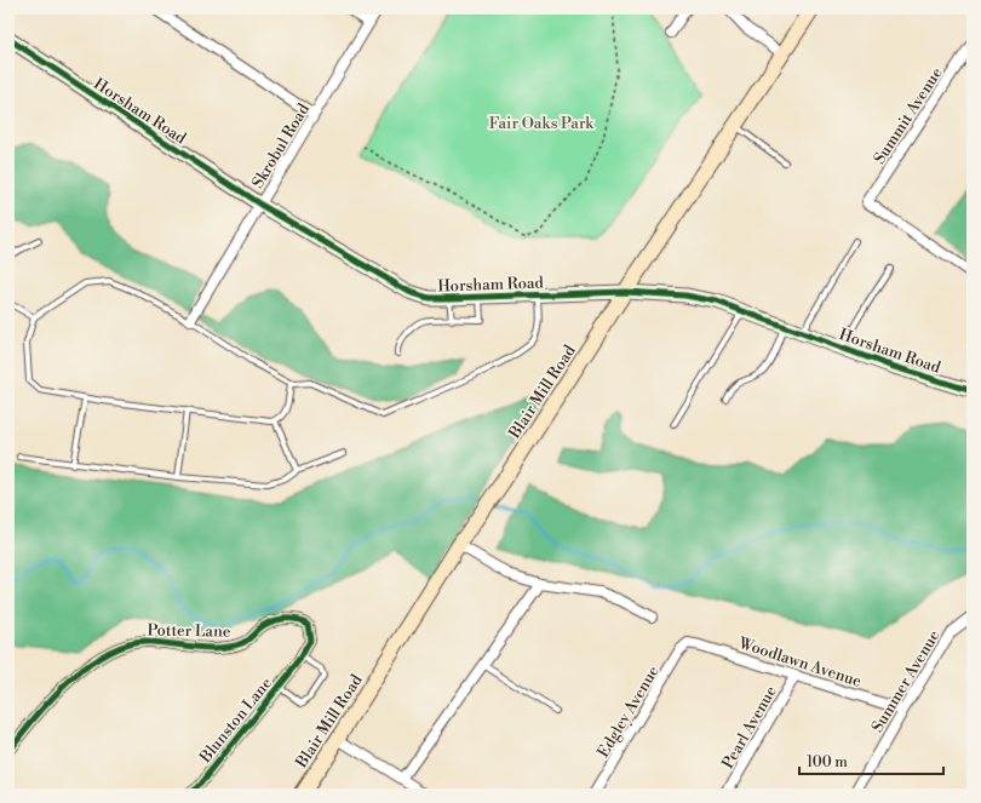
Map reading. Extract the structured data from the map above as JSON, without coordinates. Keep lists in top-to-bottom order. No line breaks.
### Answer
{"streets":{"main road":["Blair Mill Road"],"street":["Horsham Road","Summit Avenue","Skrobul Road","Potter Lane","Woodlawn Avenue","Summer Avenue","Edgley Avenue","Blunston Lane","Pearl Avenue"]},"crossings":[["Horsham Road","Skrobul Road"],["Horsham Road","Blair Mill Road"],["Potter Lane","Blunston Lane"],["Woodlawn Avenue","Summer Avenue"],["Woodlawn Avenue","Edgley Avenue"],["Woodlawn Avenue","Pearl Avenue"]],"parks":["Fair Oaks Park"],"scale_bar":"100 m"}
